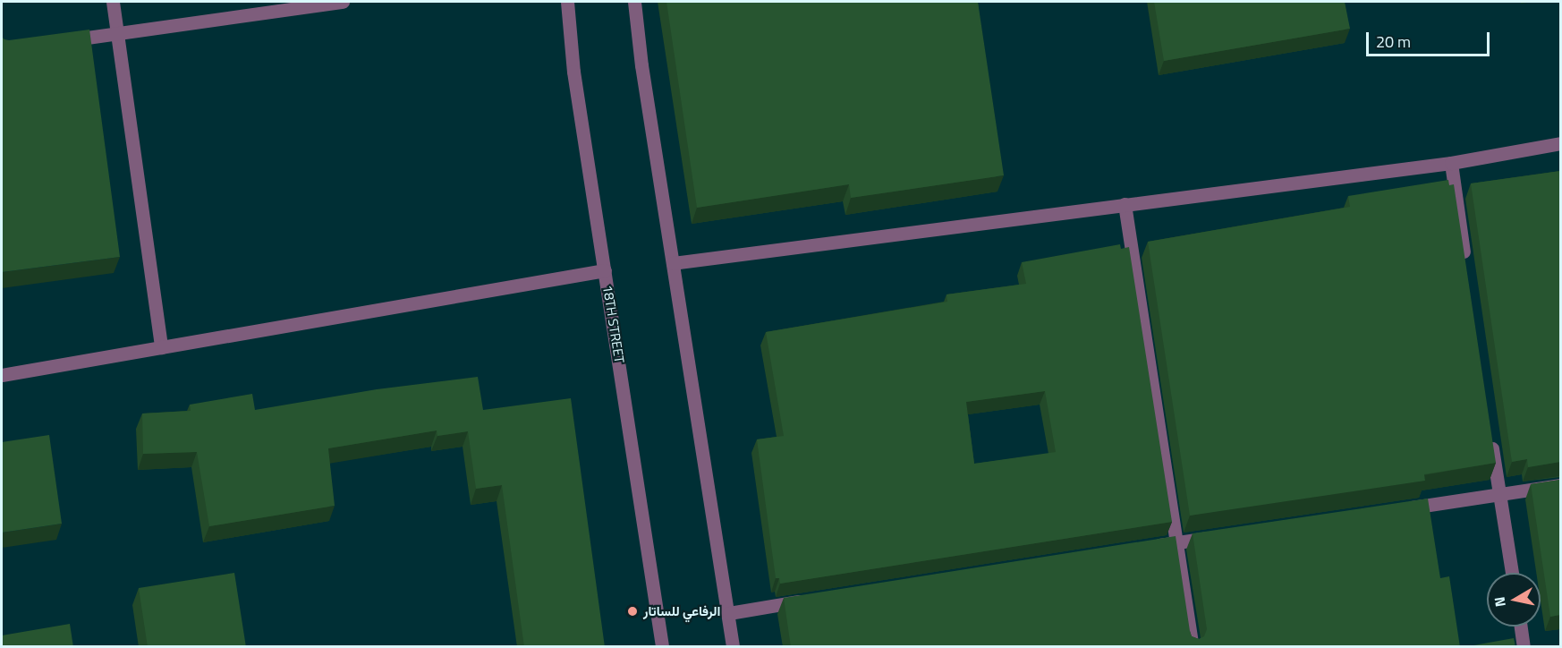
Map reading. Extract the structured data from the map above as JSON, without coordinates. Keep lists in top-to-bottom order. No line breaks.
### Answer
{"streets":{"street":["18TH STREET"]},"places":["الرفاعي للساتار"],"scale_bar":"20 m","north":"left"}
